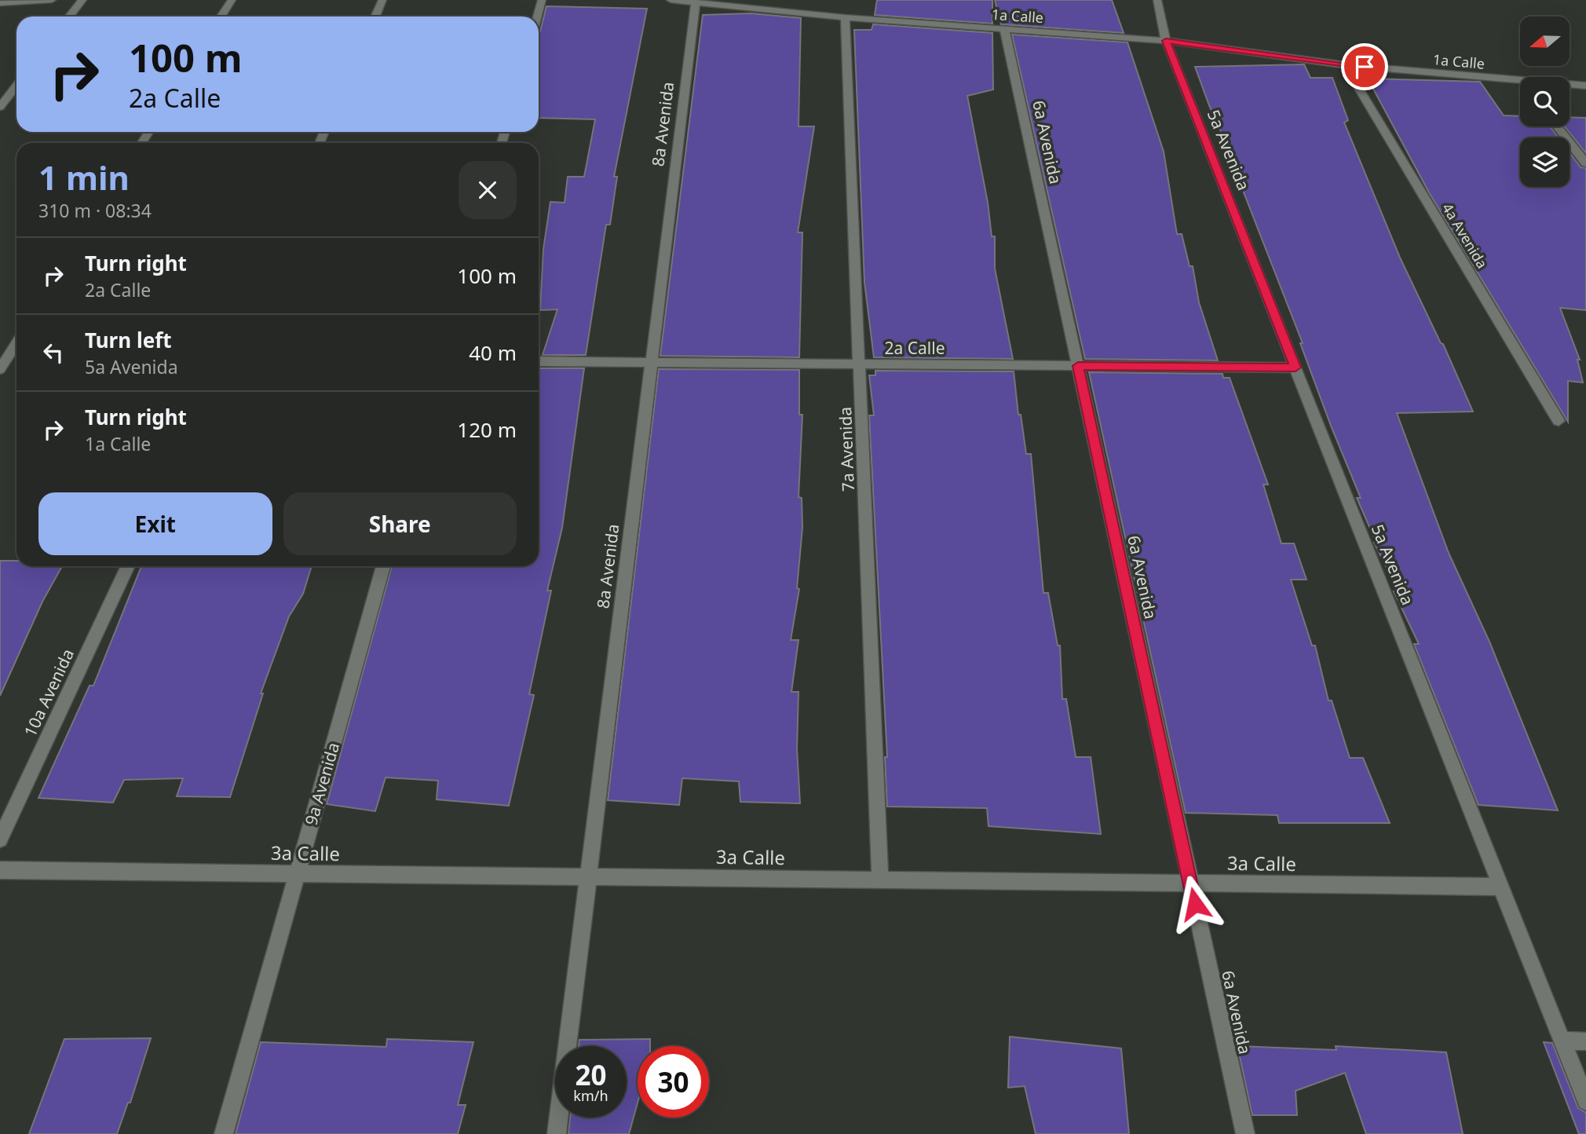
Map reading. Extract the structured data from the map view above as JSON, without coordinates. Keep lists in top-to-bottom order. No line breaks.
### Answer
{"streets":{"street":["1a Calle","8a Avenida","6a Avenida","5a Avenida","4a Avenida","2a Calle","7a Avenida","10a Avenida","9a Avenida","3a Calle"]},"crossings":[["1a Calle","8a Avenida"],["1a Calle","6a Avenida"],["1a Calle","5a Avenida"],["1a Calle","4a Avenida"],["1a Calle","7a Avenida"],["8a Avenida","2a Calle"],["8a Avenida","3a Calle"],["6a Avenida","2a Calle"],["6a Avenida","3a Calle"],["5a Avenida","2a Calle"],["5a Avenida","3a Calle"],["2a Calle","7a Avenida"],["7a Avenida","3a Calle"],["9a Avenida","3a Calle"]],"north":"left","page":{"turn":["100 m","2a Calle"],"heading":["1 min","310 m · 08:34"],"list":[{"name":"Turn right","note":"2a Calle","value":"100 m"},{"name":"Turn left","note":"5a Avenida","value":"40 m"},{"name":"Turn right","note":"1a Calle","value":"120 m"}],"buttons":["Exit","Share"],"speed":"20 km/h","limit":"30"}}
